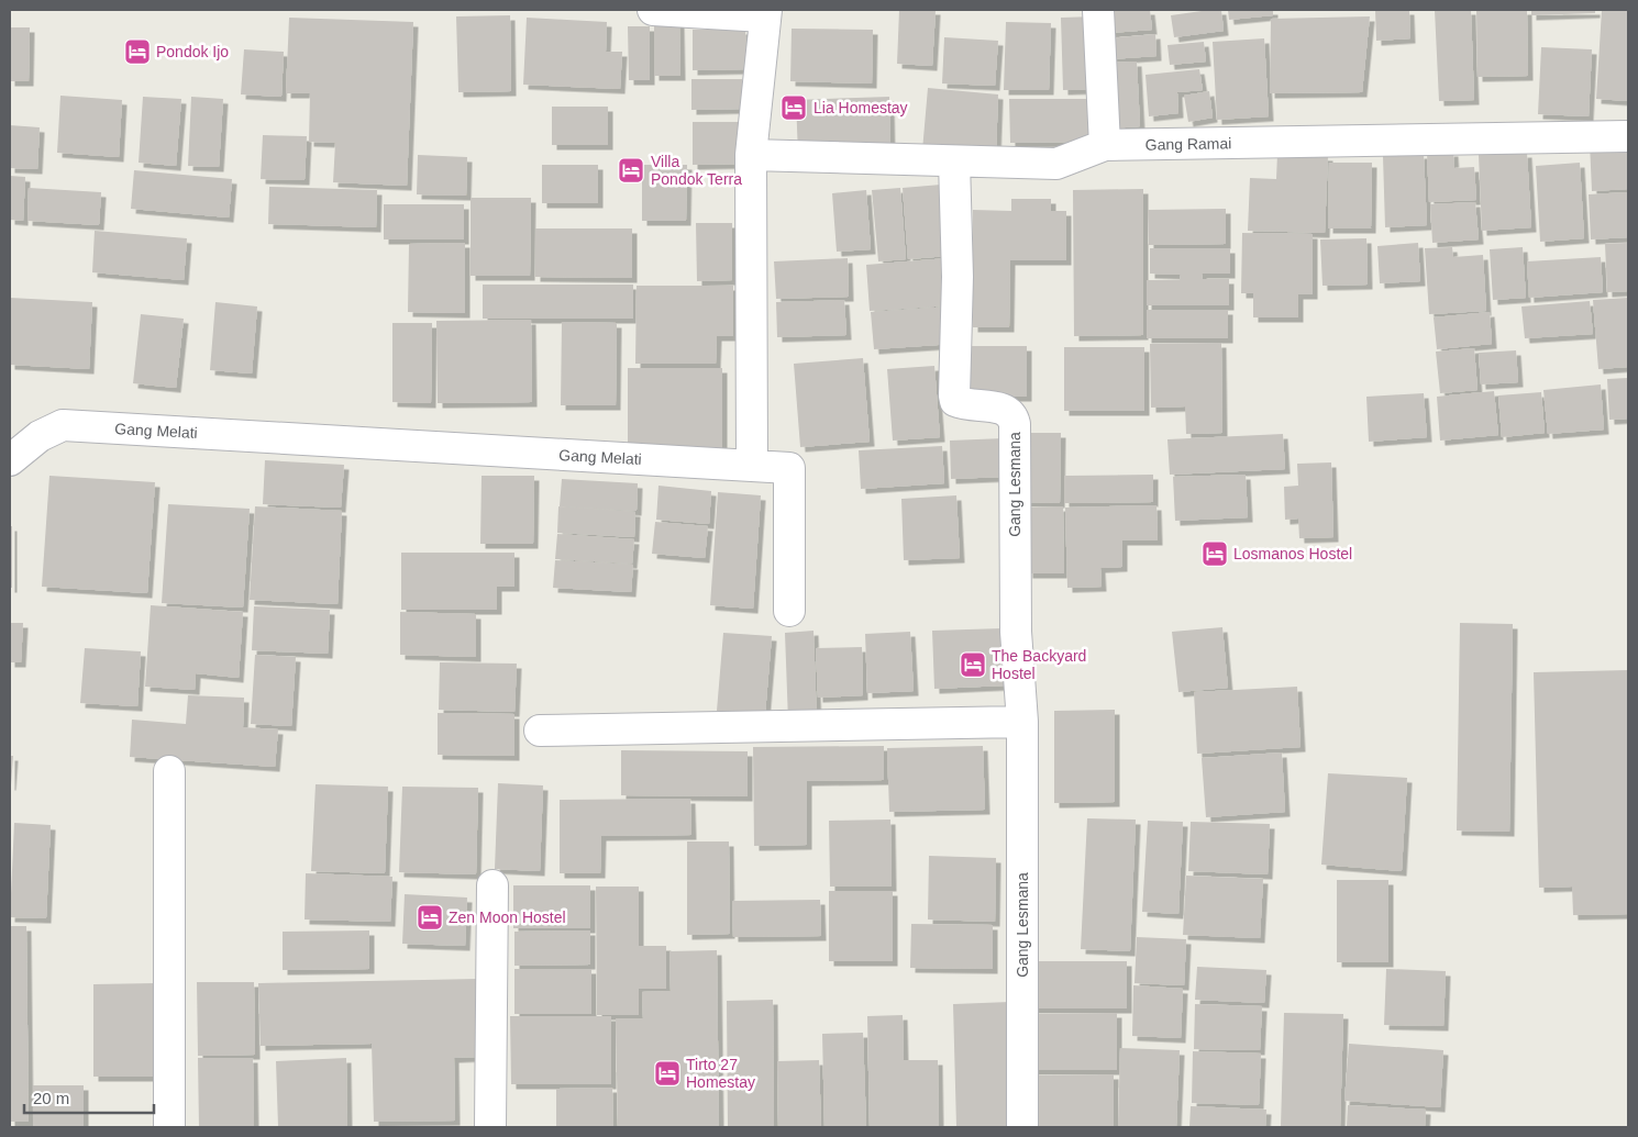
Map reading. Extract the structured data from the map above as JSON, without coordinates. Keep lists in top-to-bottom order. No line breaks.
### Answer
{"streets":{"street":["Gang Ramai","Gang Melati","Gang Lesmana"]},"crossings":[["Gang Ramai","Gang Lesmana"]],"places":{"hotel":["Pondok Ijo","Lia Homestay","Villa Pondok Terra","Losmanos Hostel","The Backyard Hostel","Zen Moon Hostel","Tirto 27 Homestay"]},"scale_bar":"20 m"}
